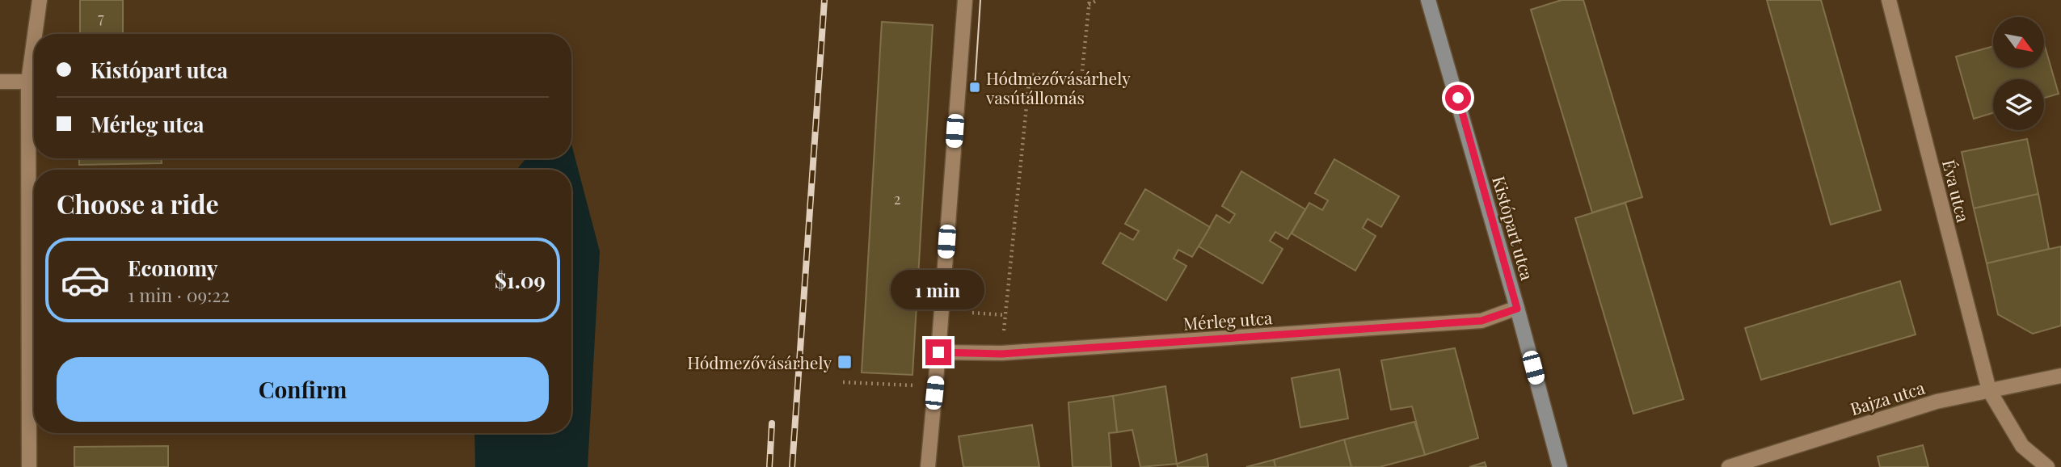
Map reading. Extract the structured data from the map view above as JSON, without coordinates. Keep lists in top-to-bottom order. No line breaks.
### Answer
{"streets":{"street":["Éva utca","Kistópart utca","Mérleg utca","Bajza utca"]},"crossings":[["Éva utca","Bajza utca"],["Kistópart utca","Mérleg utca"]],"places":{"transit":["Hódmezővásárhely vasútállomás","Hódmezővásárhely"]},"house_numbers":["7","2"],"north":"bottom right","page":{"banner":["Kistópart utca","Mérleg utca"],"heading":"Choose a ride","list":[{"name":"Economy","note":"1 min · 09:22","value":"$1.09"}],"bubble":"1 min","buttons":"Confirm"}}
